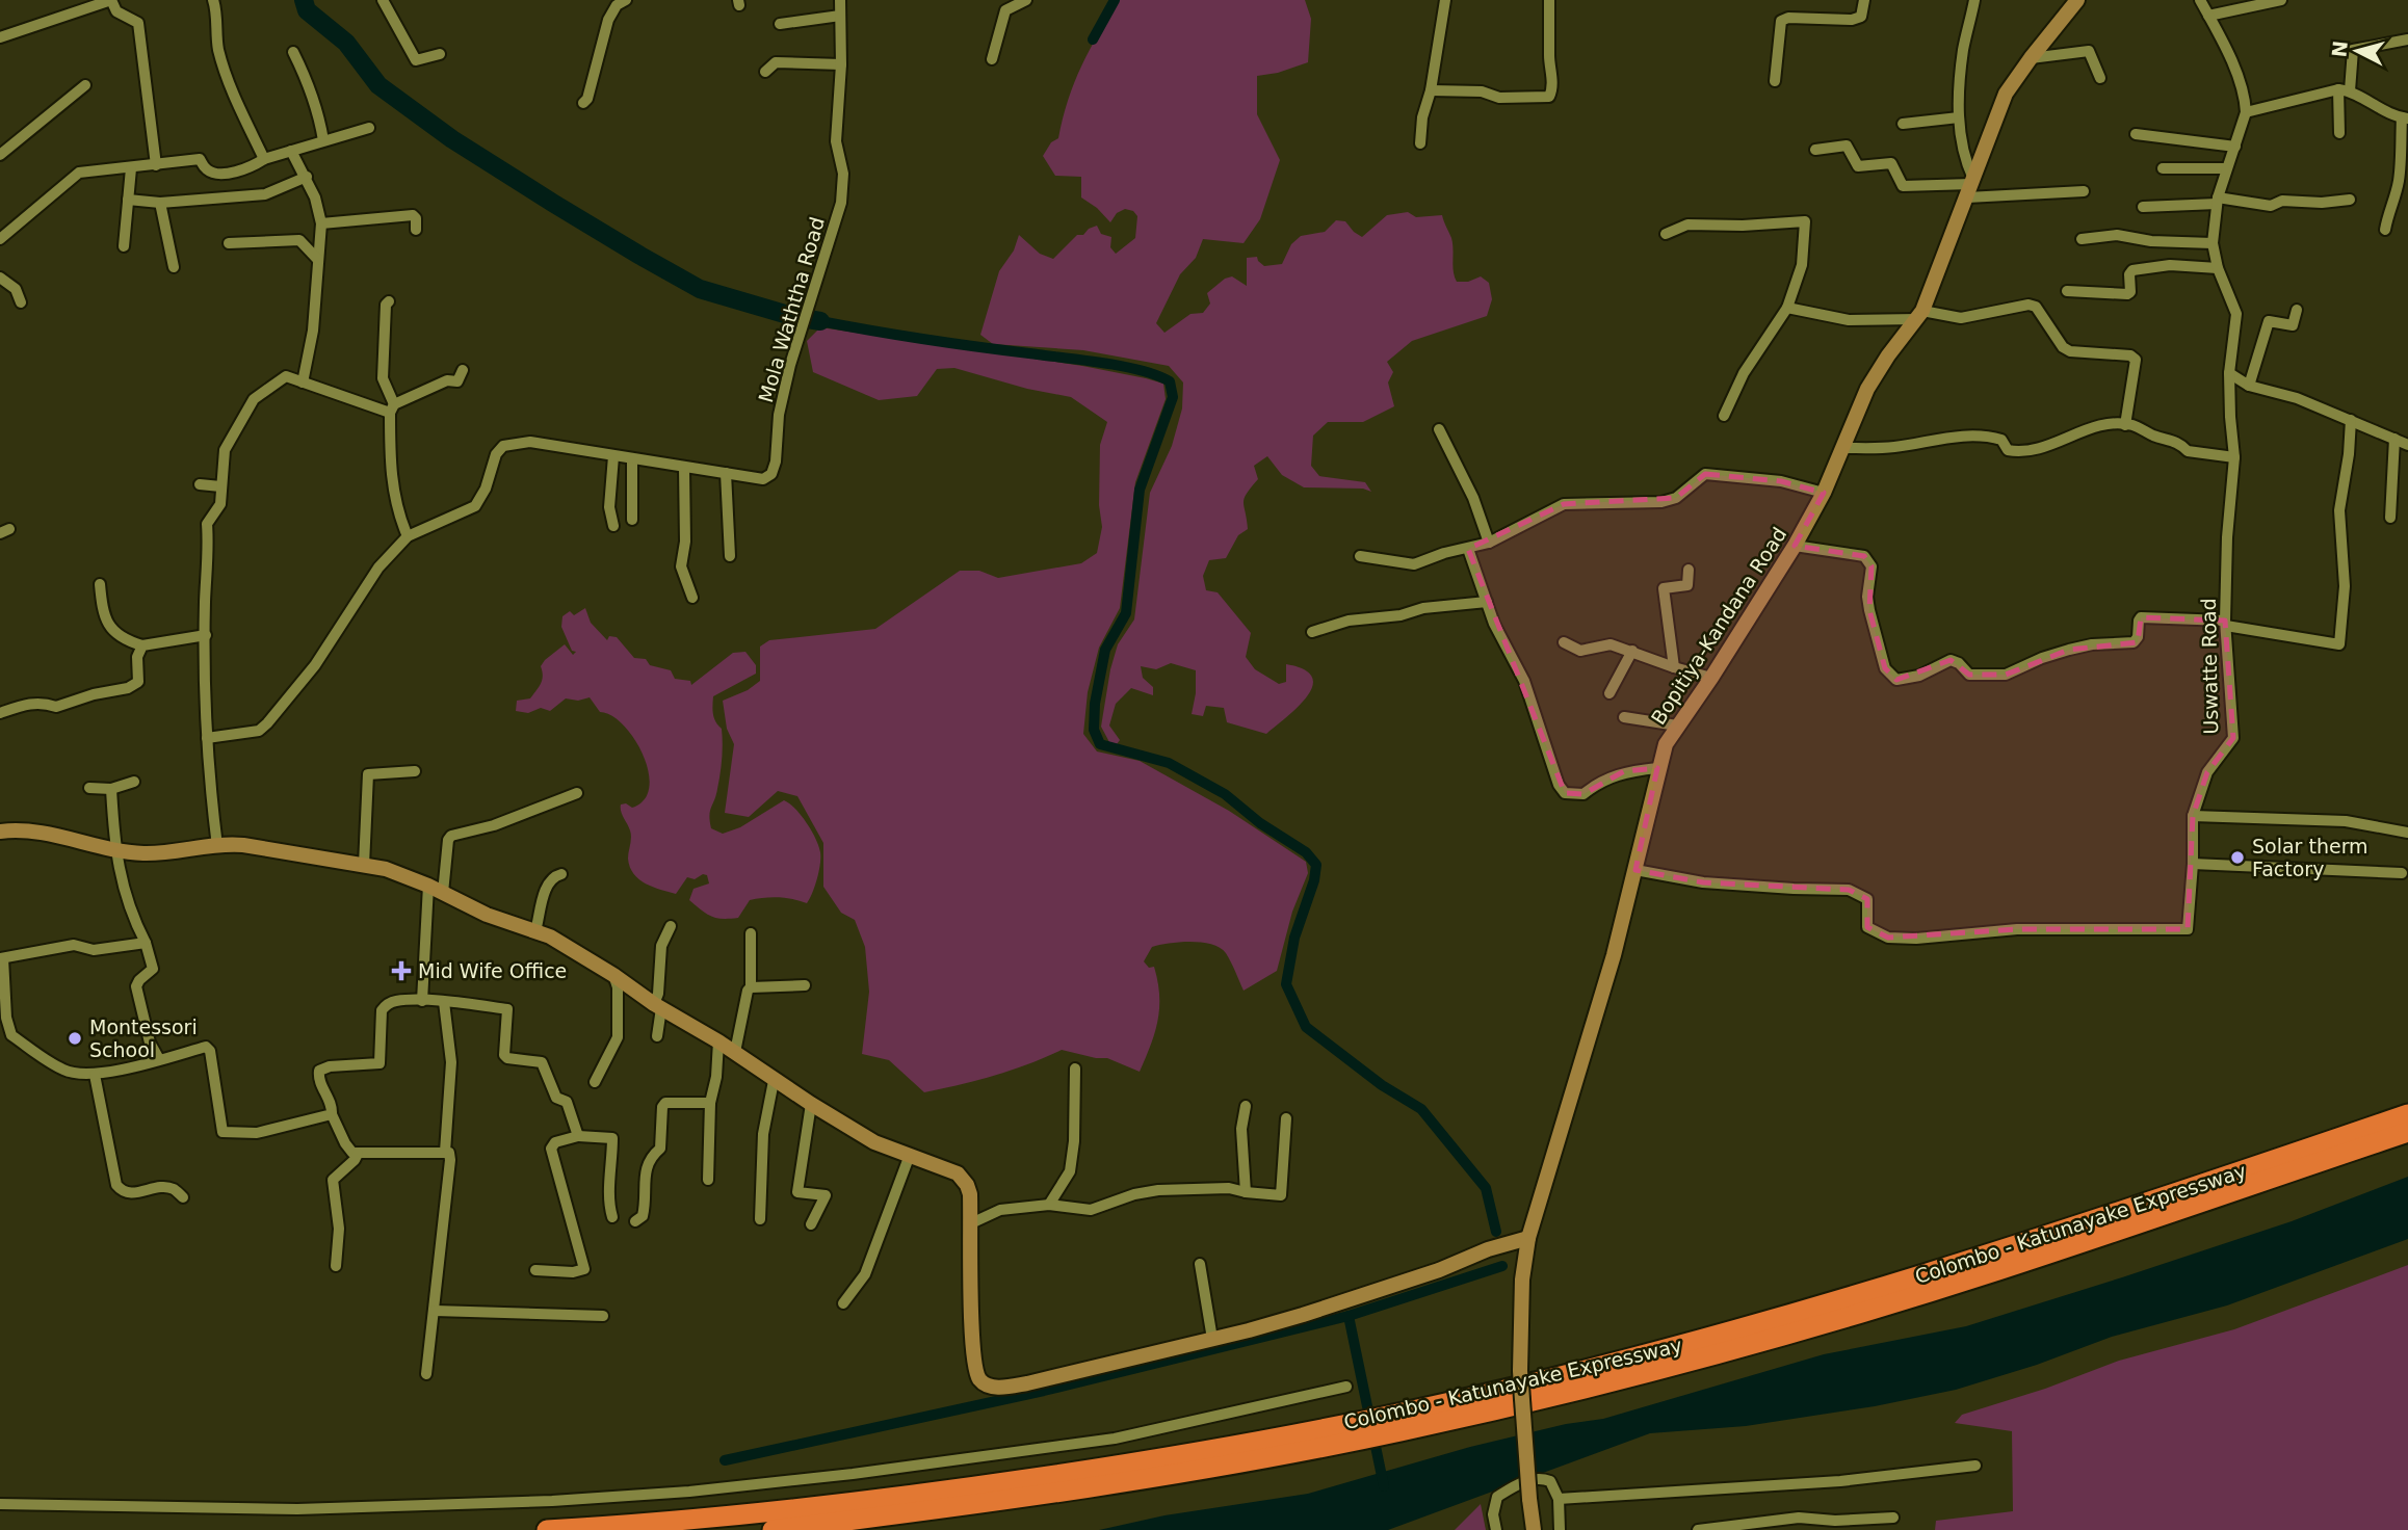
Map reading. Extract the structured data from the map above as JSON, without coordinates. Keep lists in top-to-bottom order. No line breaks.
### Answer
{"streets":{"highway":["Colombo - Katunayake Expressway"],"street":["Mola Waththa Road","Bopitiya-Kandana Road","Uswatte Road"]},"crossings":[["Bopitiya-Kandana Road","Uswatte Road"]],"places":{"other":["Solar therm Factory","Montessori School"],"health":["Mid Wife Office"]},"north":"left"}
